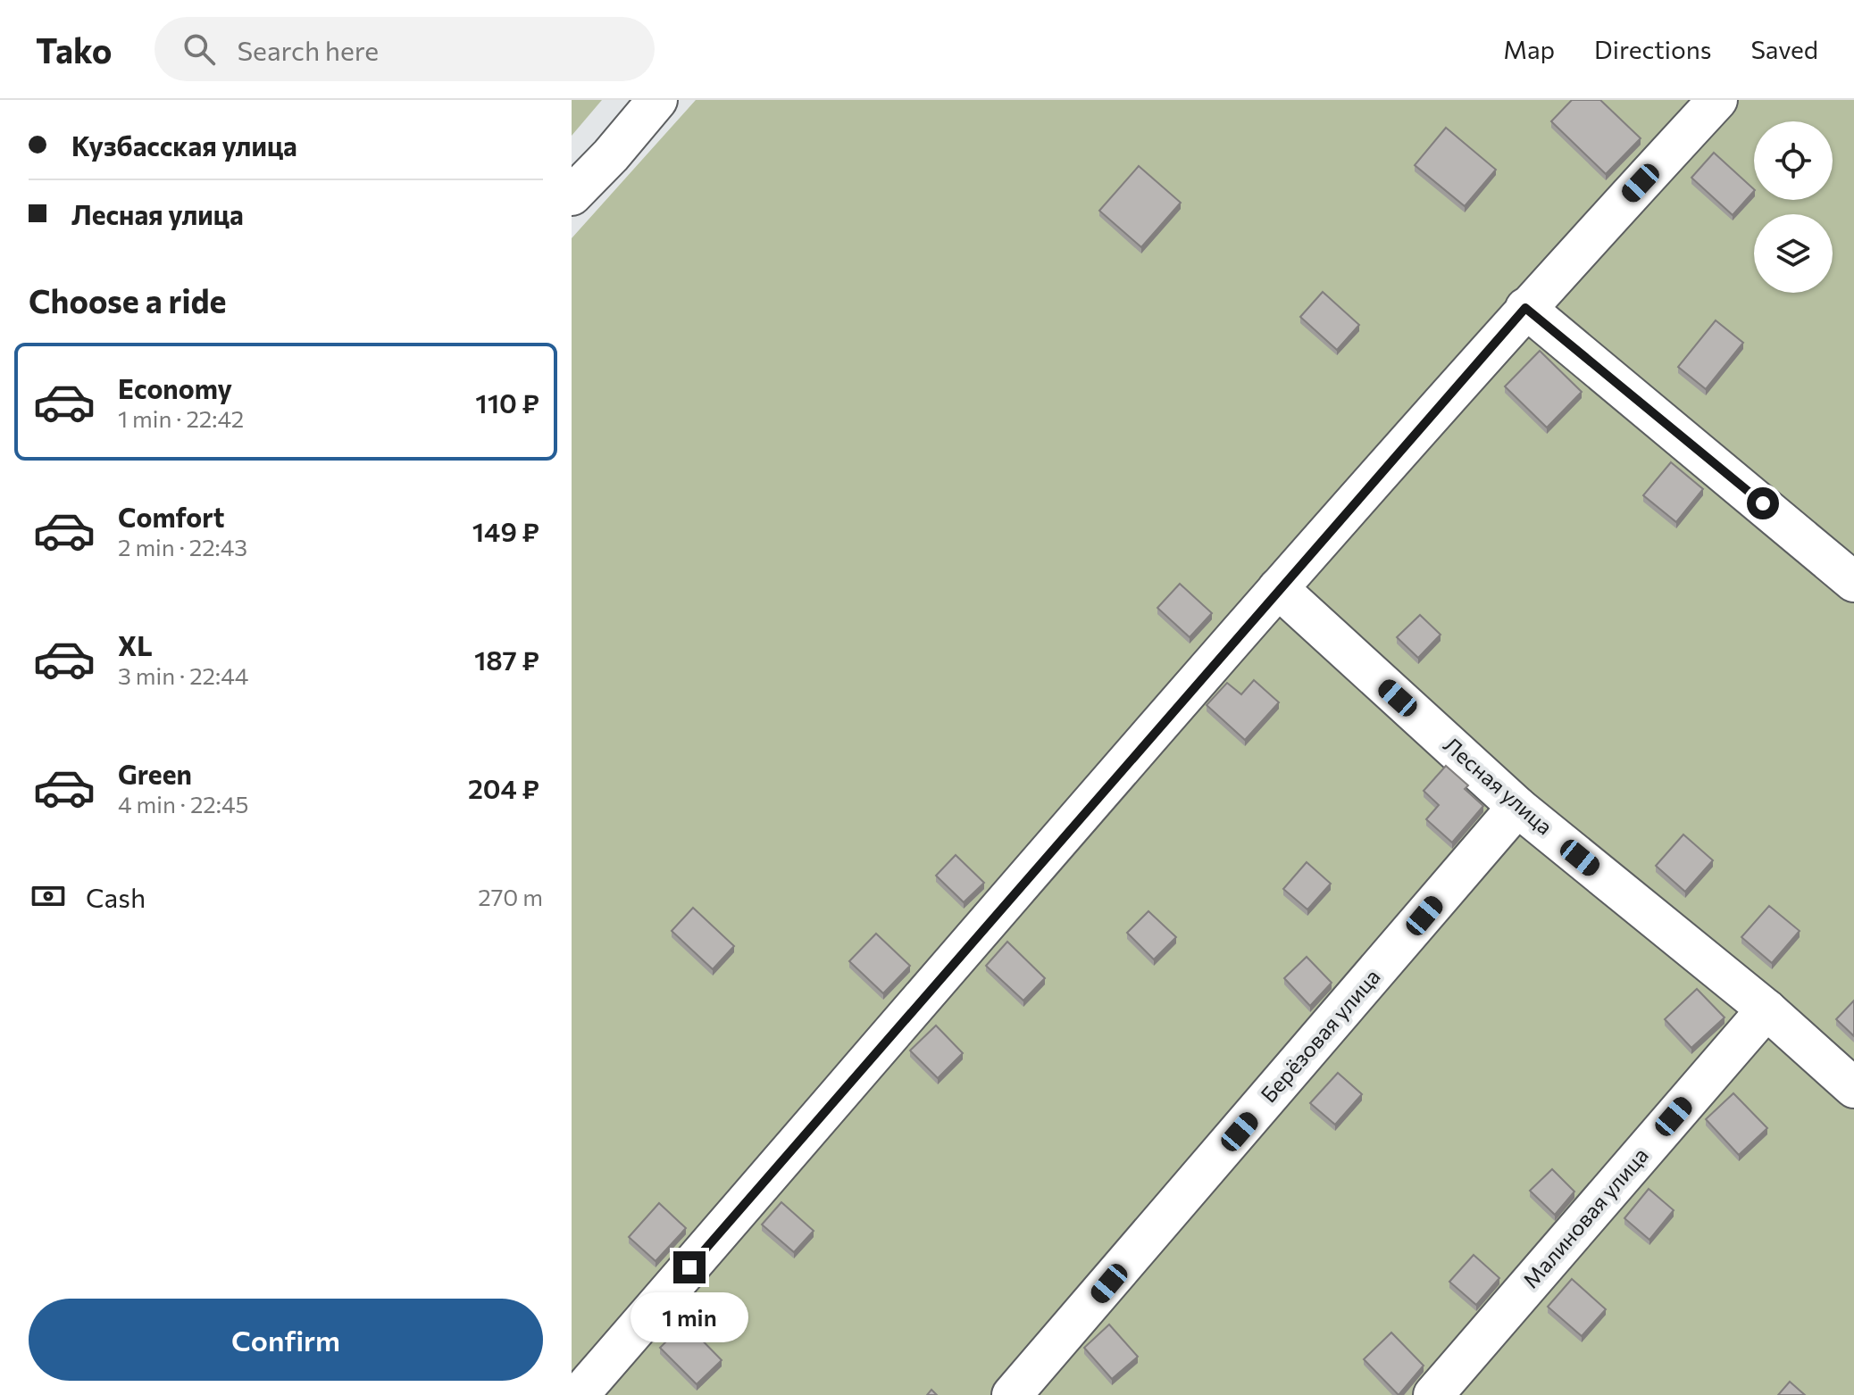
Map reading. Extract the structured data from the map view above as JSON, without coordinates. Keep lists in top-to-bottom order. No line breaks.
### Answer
{"streets":{"street":["Лесная улица","Берёзовая улица","Малиновая улица"]},"crossings":[["Лесная улица","Берёзовая улица"],["Лесная улица","Малиновая улица"]],"page":{"header":"Tako","search":"Search here","nav":["Map","Directions","Saved"],"banner":["Кузбасская улица","Лесная улица"],"heading":"Choose a ride","list":[{"name":"Economy","note":"1 min · 22:42","value":"110 ₽"},{"name":"Comfort","note":"2 min · 22:43","value":"149 ₽"},{"name":"XL","note":"3 min · 22:44","value":"187 ₽"},{"name":"Green","note":"4 min · 22:45","value":"204 ₽"}],"pay":["Cash","270 m"],"buttons":"Confirm","bubble":"1 min"}}
